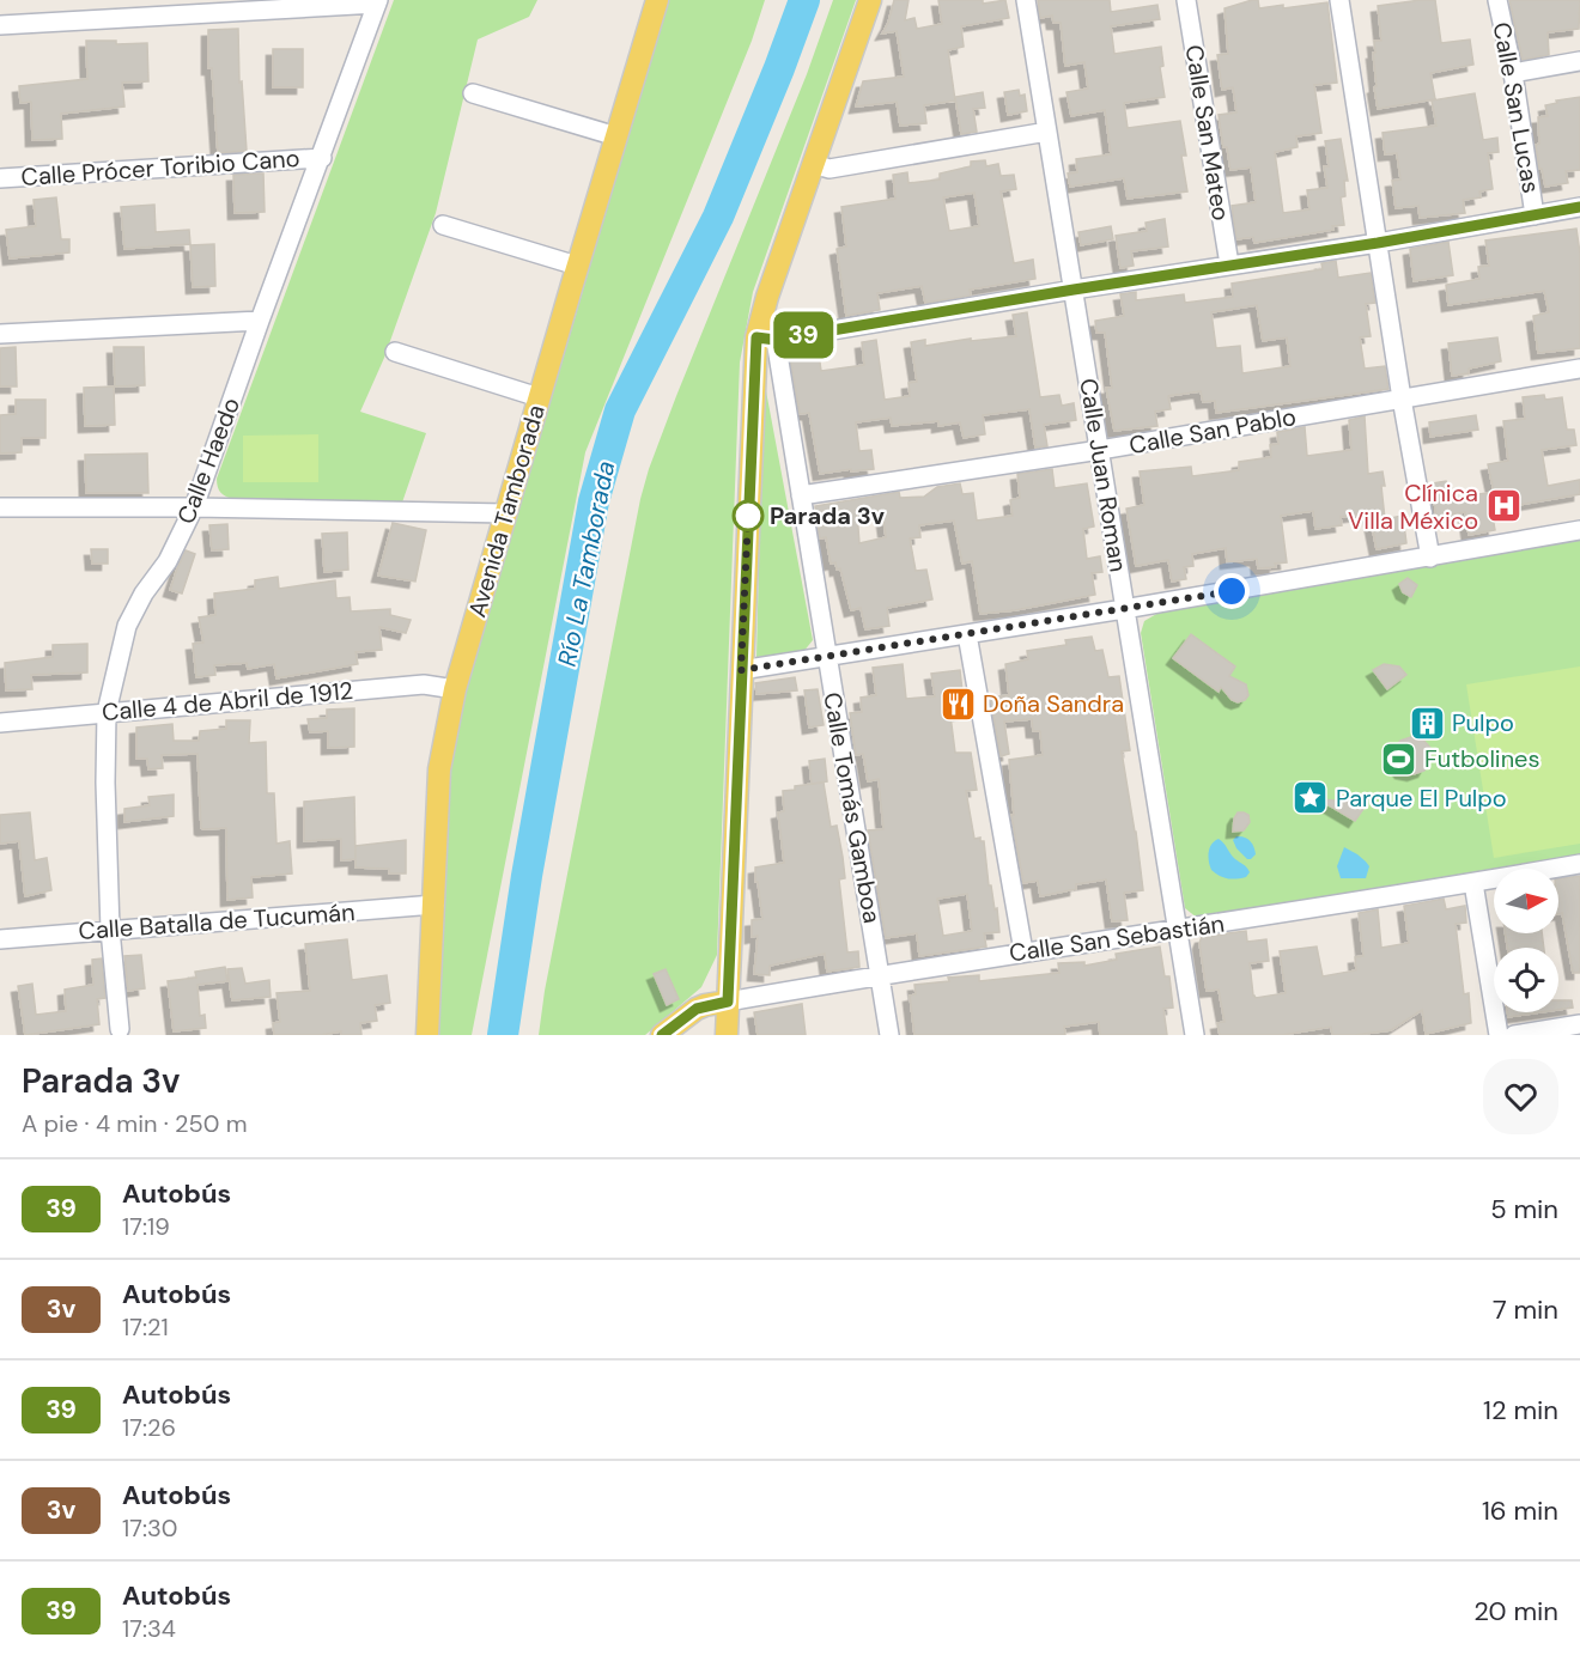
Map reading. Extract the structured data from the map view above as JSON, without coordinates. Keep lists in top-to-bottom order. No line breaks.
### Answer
{"streets":{"main road":["Avenida Tamborada","Calle San Sebastián"],"street":["Calle San Lucas","Calle San Mateo","Calle Prócer Toribio Cano","Calle San Pablo","Calle Haedo","Calle Juan Roman","Calle 4 de Abril de 1912","Calle Tomás Gamboa","Calle Batalla de Tucumán"]},"crossings":[["Calle Prócer Toribio Cano","Calle Haedo"],["Calle San Pablo","Calle Juan Roman"],["Calle San Pablo","Calle Tomás Gamboa"],["Calle Haedo","Calle 4 de Abril de 1912"],["Calle Haedo","Calle Batalla de Tucumán"],["Calle Juan Roman","Calle San Sebastián"],["Avenida Tamborada","Calle 4 de Abril de 1912"],["Avenida Tamborada","Calle Batalla de Tucumán"],["Calle Tomás Gamboa","Calle San Sebastián"]],"water":["Río La Tamborada"],"places":{"hospital":["Clínica Villa México"],"other":["Parada 3v"],"restaurant":["Doña Sandra"],"building":["Pulpo"],"sports":["Futbolines"],"place":["Parque El Pulpo"]},"lines":["bus line 39"],"north":"right","page":{"on_map":"39","heading":["Parada 3v","A pie · 4 min · 250 m"],"list":[{"mark":"39","name":"Autobús","note":"17:19","value":"5 min"},{"mark":"3v","name":"Autobús","note":"17:21","value":"7 min"},{"mark":"39","name":"Autobús","note":"17:26","value":"12 min"},{"mark":"3v","name":"Autobús","note":"17:30","value":"16 min"},{"mark":"39","name":"Autobús","note":"17:34","value":"20 min"}]}}
